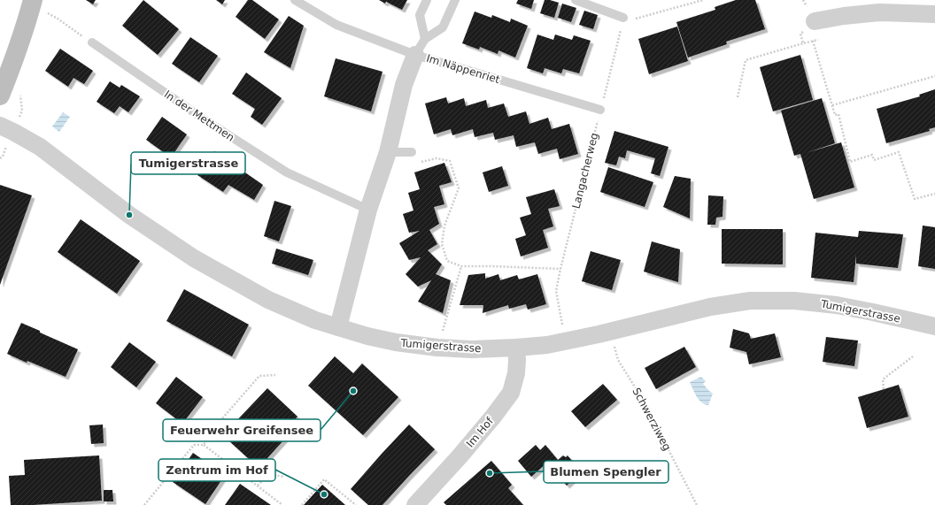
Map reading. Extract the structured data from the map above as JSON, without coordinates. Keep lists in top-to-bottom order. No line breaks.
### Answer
{"streets":{"street":["Im Näppenriet","Tumigerstrasse","Im Hof"],"lane":["In der Mettmen"],"path":["Langacherweg","Schwerziweg"]},"crossings":[["Im Näppenriet","In der Mettmen"],["Im Näppenriet","Langacherweg"],["Im Näppenriet","Tumigerstrasse"],["Langacherweg","Tumigerstrasse"],["Tumigerstrasse","Schwerziweg"],["Tumigerstrasse","Im Hof"]],"places":["Tumigerstrasse","Feuerwehr Greifensee","Blumen Spengler","Zentrum im Hof"]}
